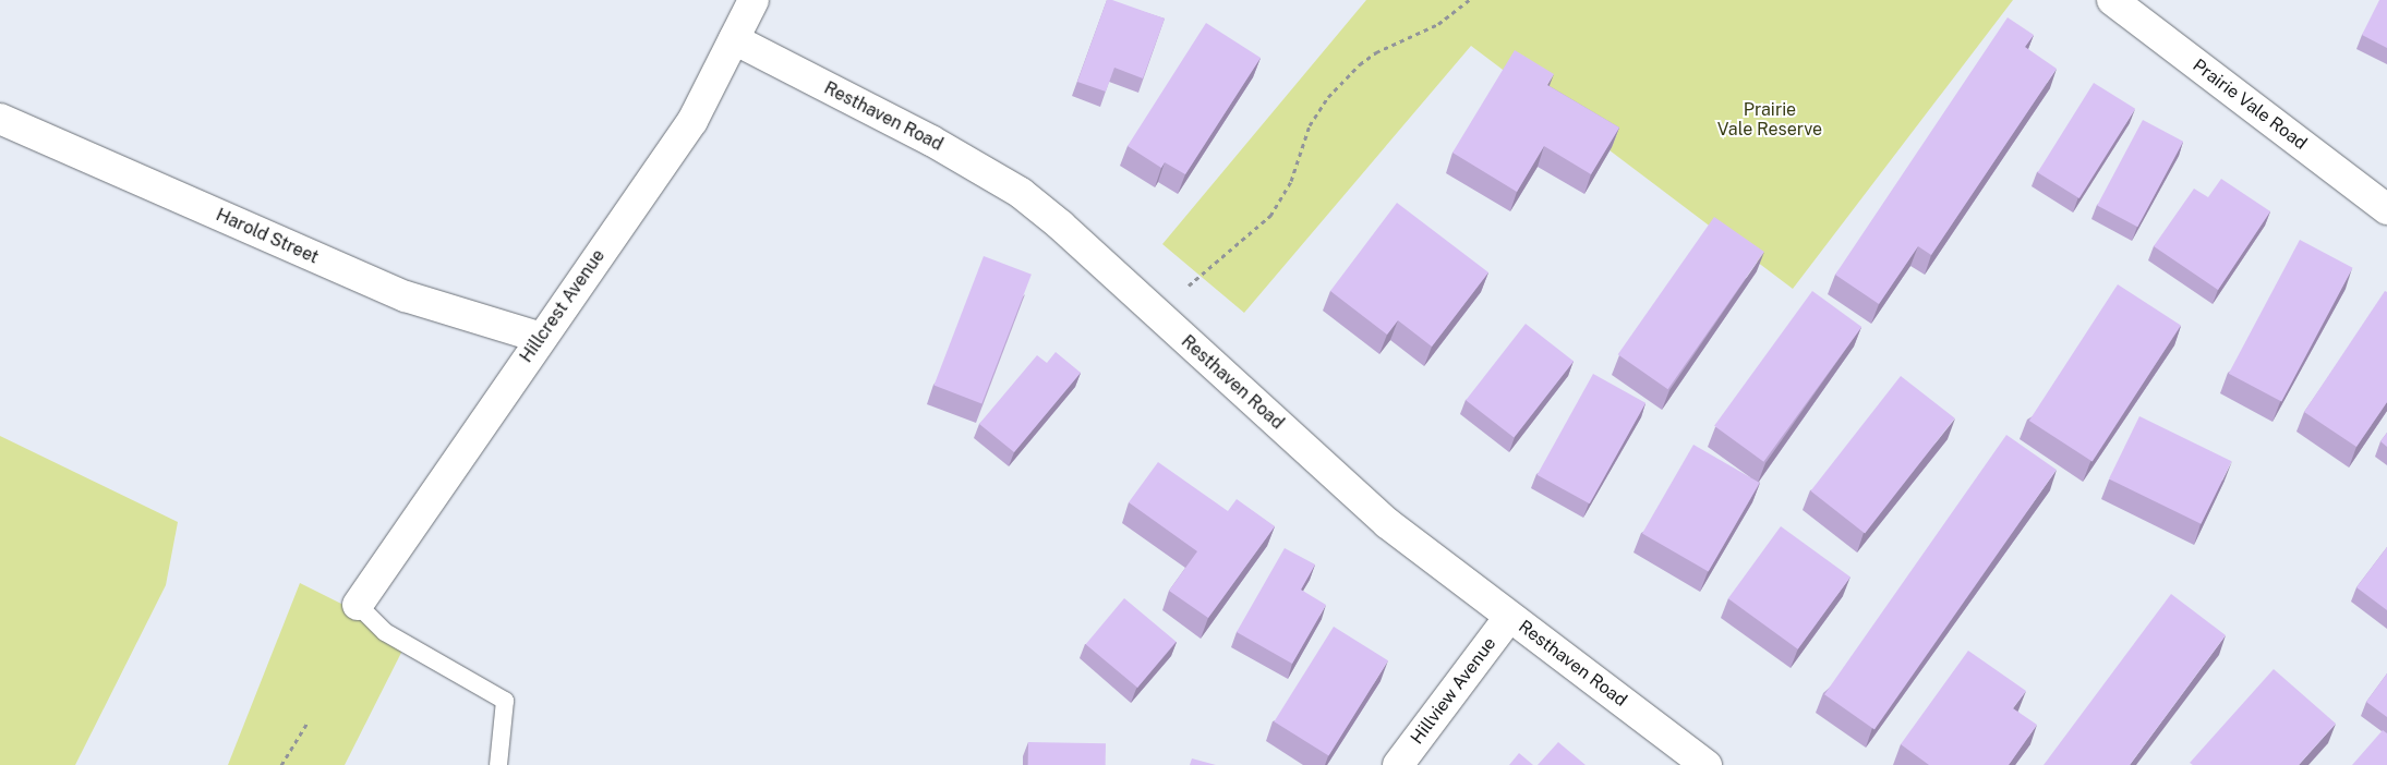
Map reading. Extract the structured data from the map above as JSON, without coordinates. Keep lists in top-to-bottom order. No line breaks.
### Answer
{"streets":{"street":["Prairie Vale Road","Resthaven Road","Harold Street","Hillcrest Avenue","Hillview Avenue"]},"crossings":[["Resthaven Road","Hillcrest Avenue"],["Resthaven Road","Hillview Avenue"],["Harold Street","Hillcrest Avenue"]],"parks":["Prairie Vale Reserve"]}
